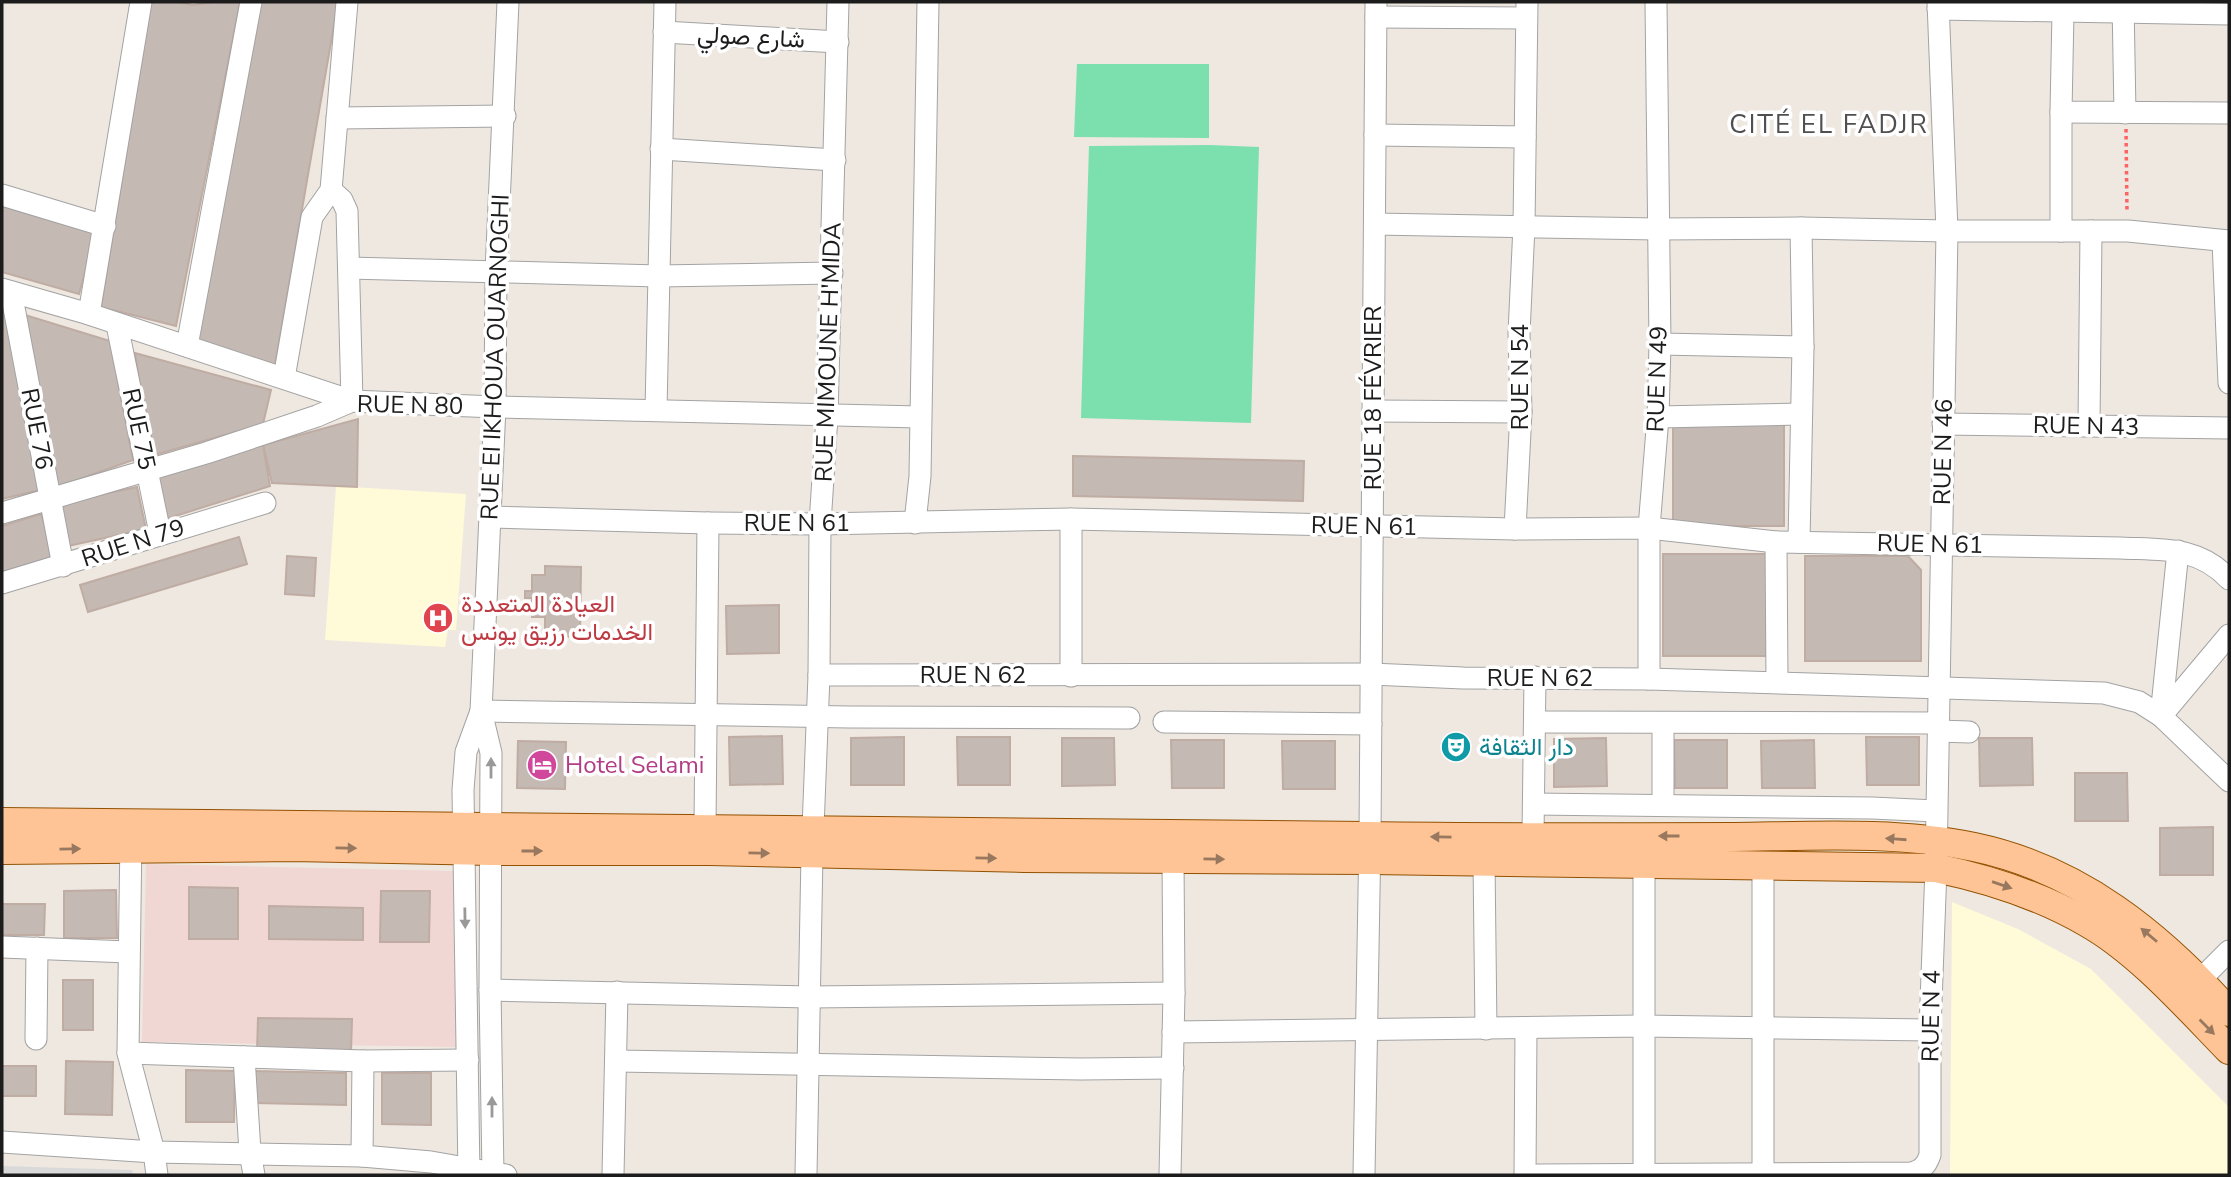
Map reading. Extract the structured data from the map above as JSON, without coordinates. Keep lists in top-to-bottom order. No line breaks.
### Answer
{"streets":{"street":["شارع صولي","RUE MIMOUNE H'MIDA","RUE EI IKHOUA OUARNOGHI","RUE N 54","RUE N 49","RUE 18 FÉVRIER","RUE N 80","RUE N 43","RUE 76","RUE 75","RUE N 46","RUE N 61","RUE N 79","RUE N 62","RUE N 4"]},"crossings":[["شارع صولي","RUE MIMOUNE H'MIDA"],["RUE MIMOUNE H'MIDA","RUE N 80"],["RUE MIMOUNE H'MIDA","RUE N 61"],["RUE MIMOUNE H'MIDA","RUE N 62"],["RUE EI IKHOUA OUARNOGHI","RUE N 80"],["RUE EI IKHOUA OUARNOGHI","RUE N 61"],["RUE N 54","RUE N 61"],["RUE N 49","RUE N 61"],["RUE N 49","RUE N 62"],["RUE 18 FÉVRIER","RUE N 61"],["RUE 18 FÉVRIER","RUE N 62"],["RUE N 80","RUE 76"],["RUE N 80","RUE 75"],["RUE N 43","RUE N 46"],["RUE 76","RUE N 79"],["RUE 75","RUE N 79"],["RUE N 46","RUE N 61"],["RUE N 46","RUE N 62"],["RUE N 46","RUE N 4"]],"districts":["CITÉ EL FADJR"],"places":{"hospital":["العيادة المتعددة الخدمات رزيق يونس"],"theatre":["دار الثقافة"],"hotel":["Hotel Selami"]}}
